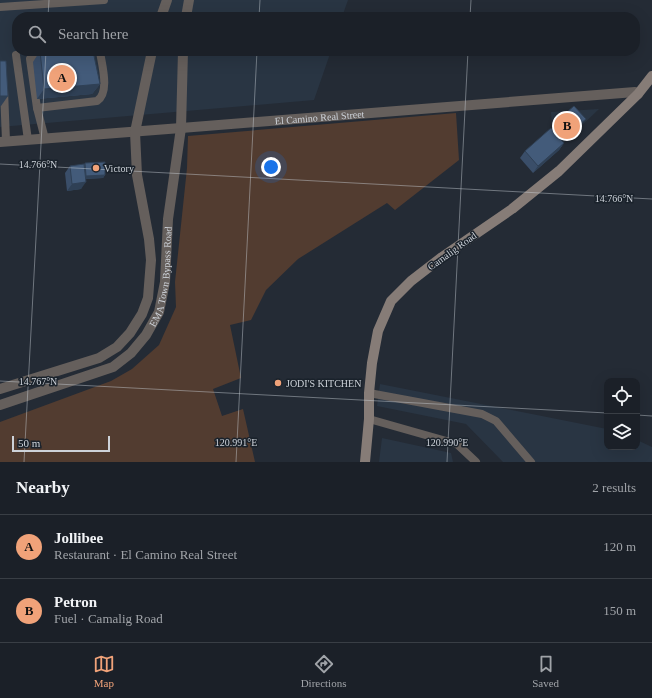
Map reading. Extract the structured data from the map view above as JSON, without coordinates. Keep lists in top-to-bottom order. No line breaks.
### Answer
{"streets":{"main road":["Camalig Road"],"street":["El Camino Real Street","EMA Town Bypass Road"]},"crossings":[["El Camino Real Street","Camalig Road"],["El Camino Real Street","EMA Town Bypass Road"]],"places":["Victory","JODI'S KITCHEN"],"scale_bar":"50 m","page":{"search":"Search here","pins":["A","B"],"scale":"50 m","heading":["Nearby","2 results"],"list":[{"mark":"A","name":"Jollibee","note":"Restaurant · El Camino Real Street","value":"120 m"},{"mark":"B","name":"Petron","note":"Fuel · Camalig Road","value":"150 m"}],"nav":["Map","Directions","Saved"]},"coordinates":["14.766°N","14.767°N","120.991°E","120.990°E"]}
